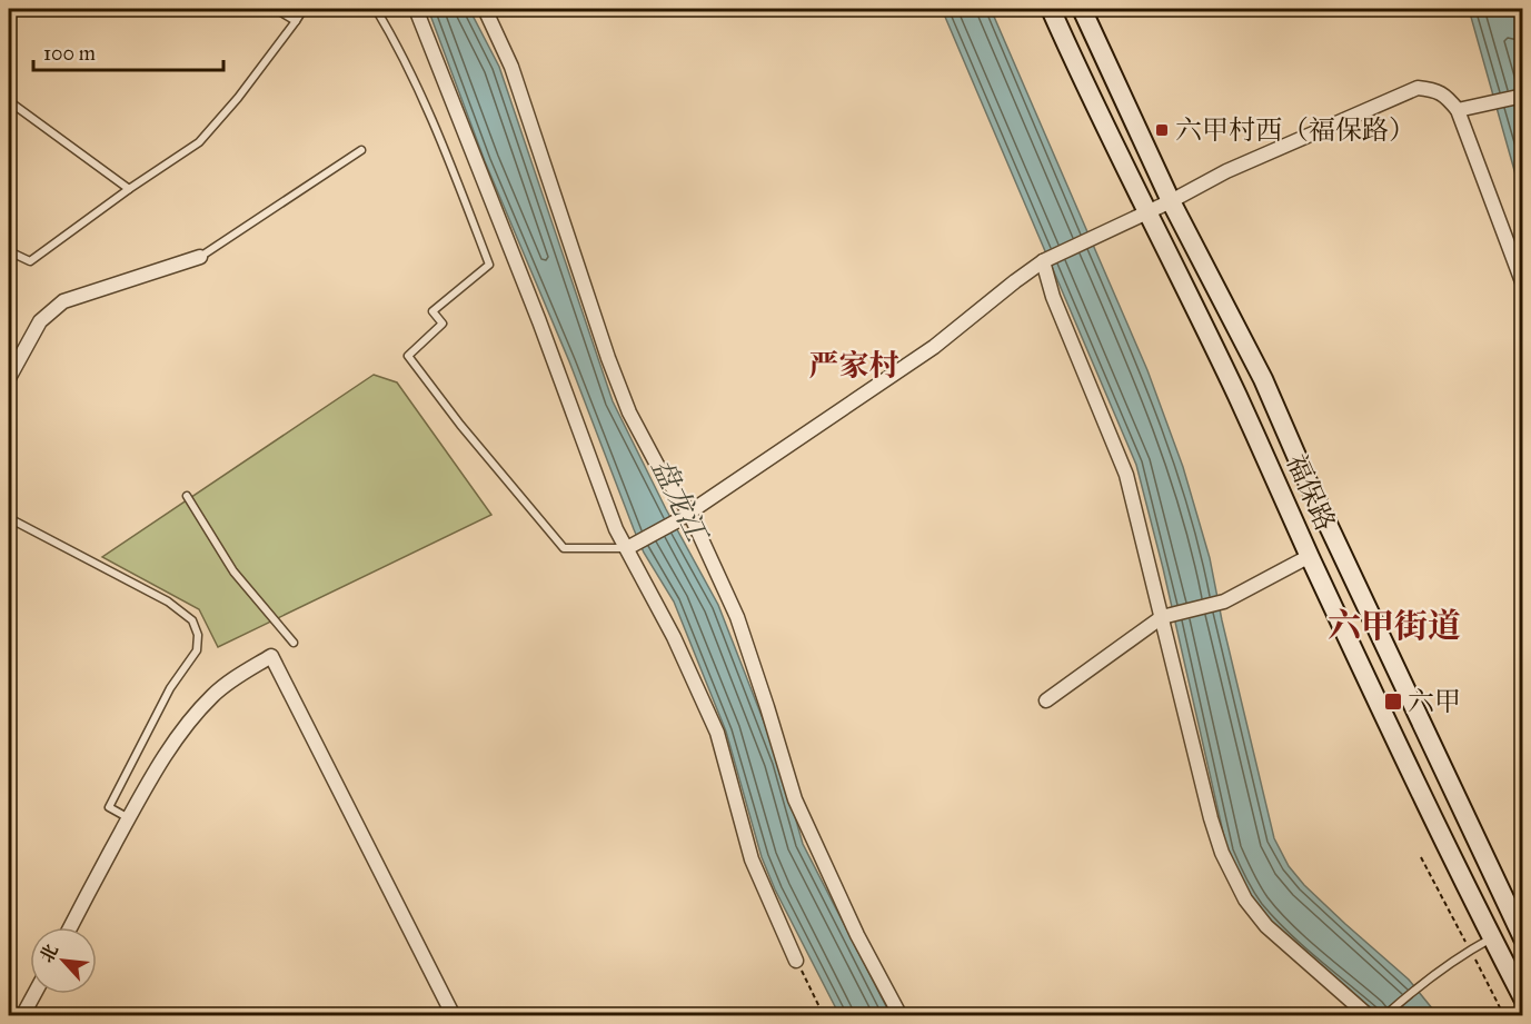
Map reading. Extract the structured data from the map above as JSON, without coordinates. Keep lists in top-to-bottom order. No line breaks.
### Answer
{"streets":{"main road":["福保路"]},"districts":["严家村","六甲街道"],"water":["盘龙江"],"places":{"transit":["六甲村西（福保路）","六甲"]},"scale_bar":"100 m","north":"top left"}
